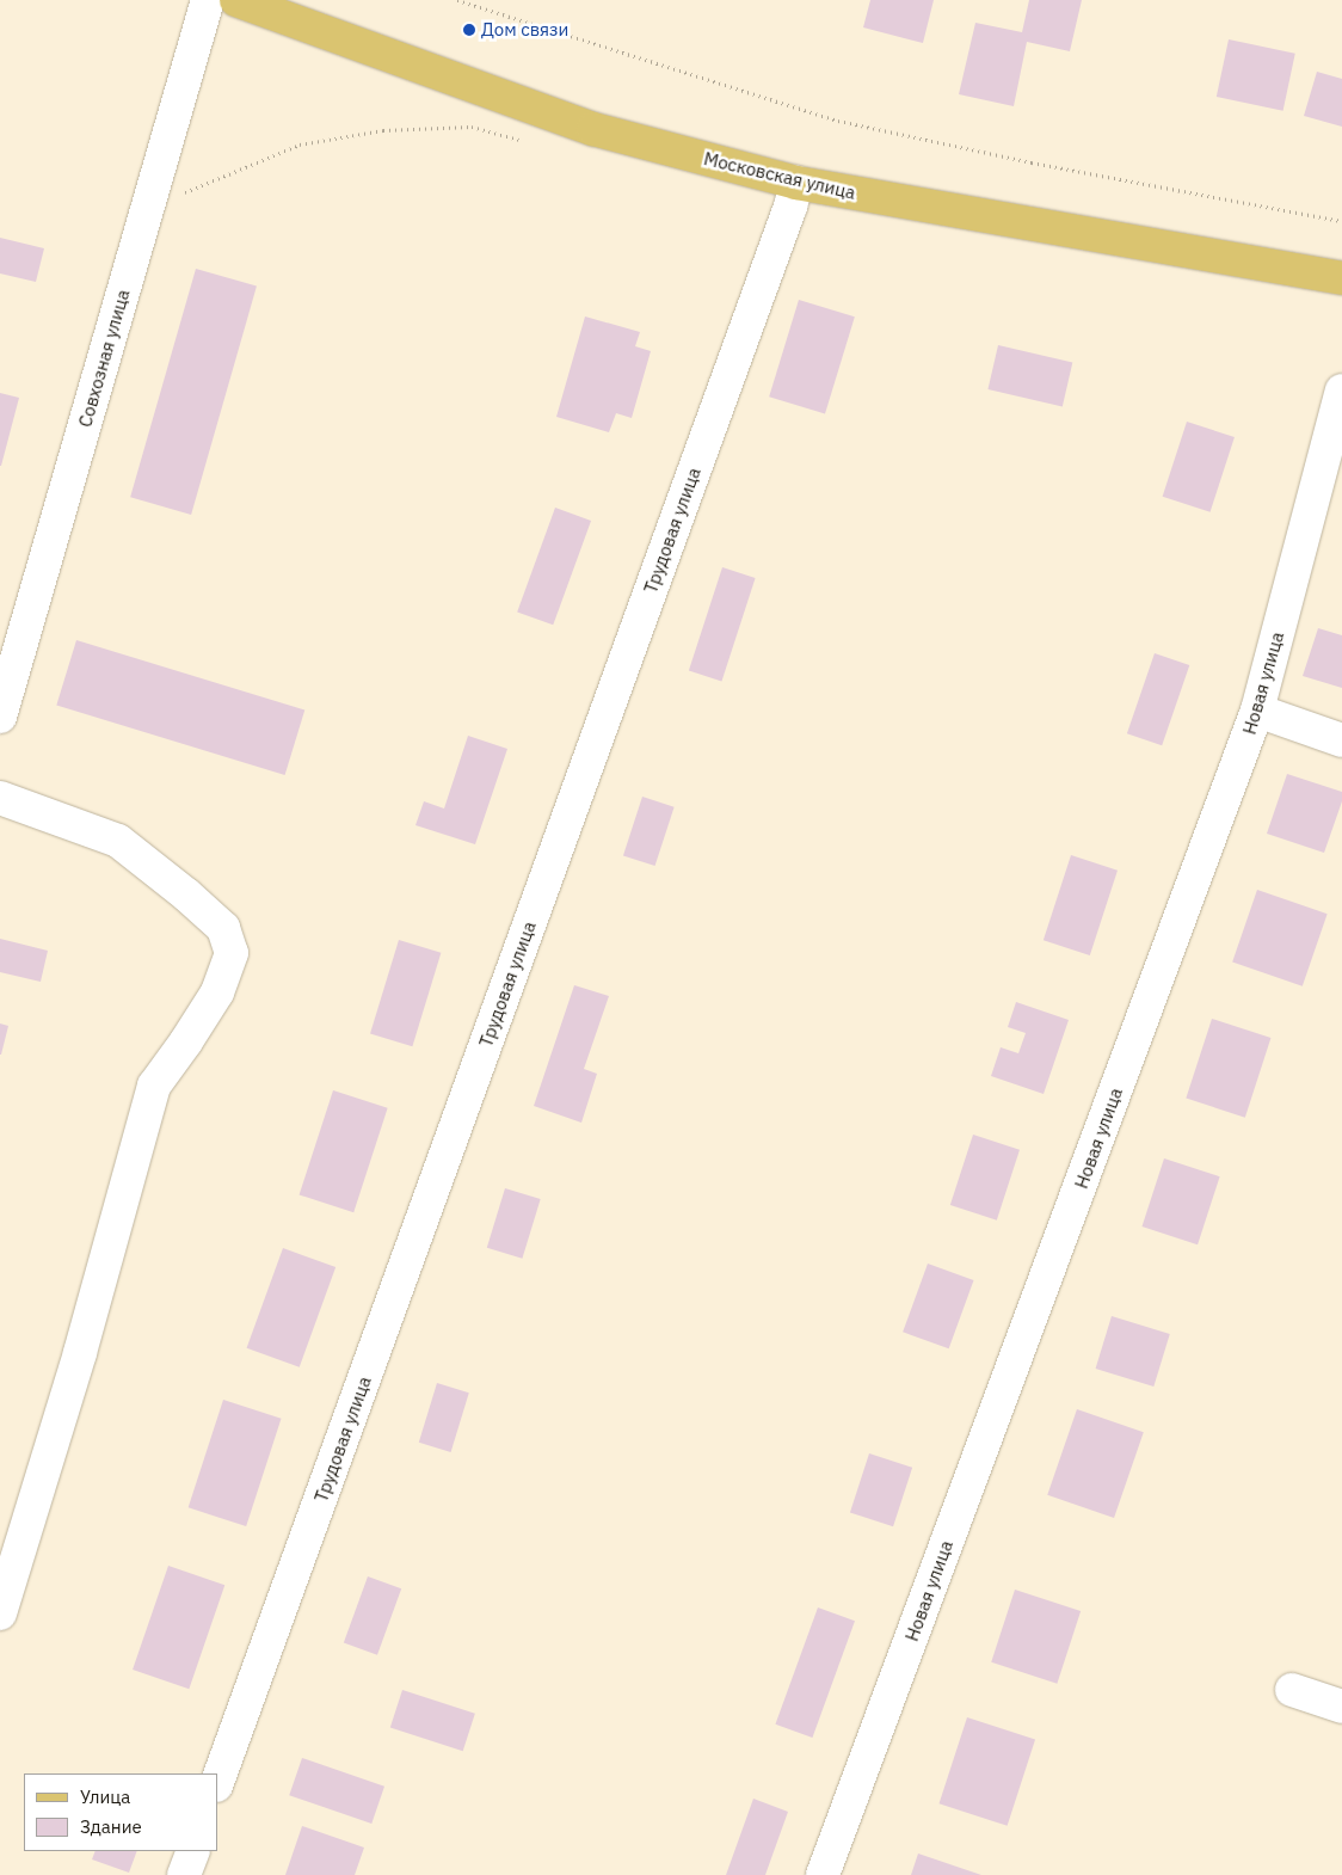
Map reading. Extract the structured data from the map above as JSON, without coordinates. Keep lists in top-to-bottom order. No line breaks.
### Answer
{"streets":{"main road":["Московская улица"],"street":["Совхозная улица","Трудовая улица","Новая улица"]},"crossings":[["Московская улица","Трудовая улица"]],"places":["Дом связи"],"legend":["Улица","Здание"]}
